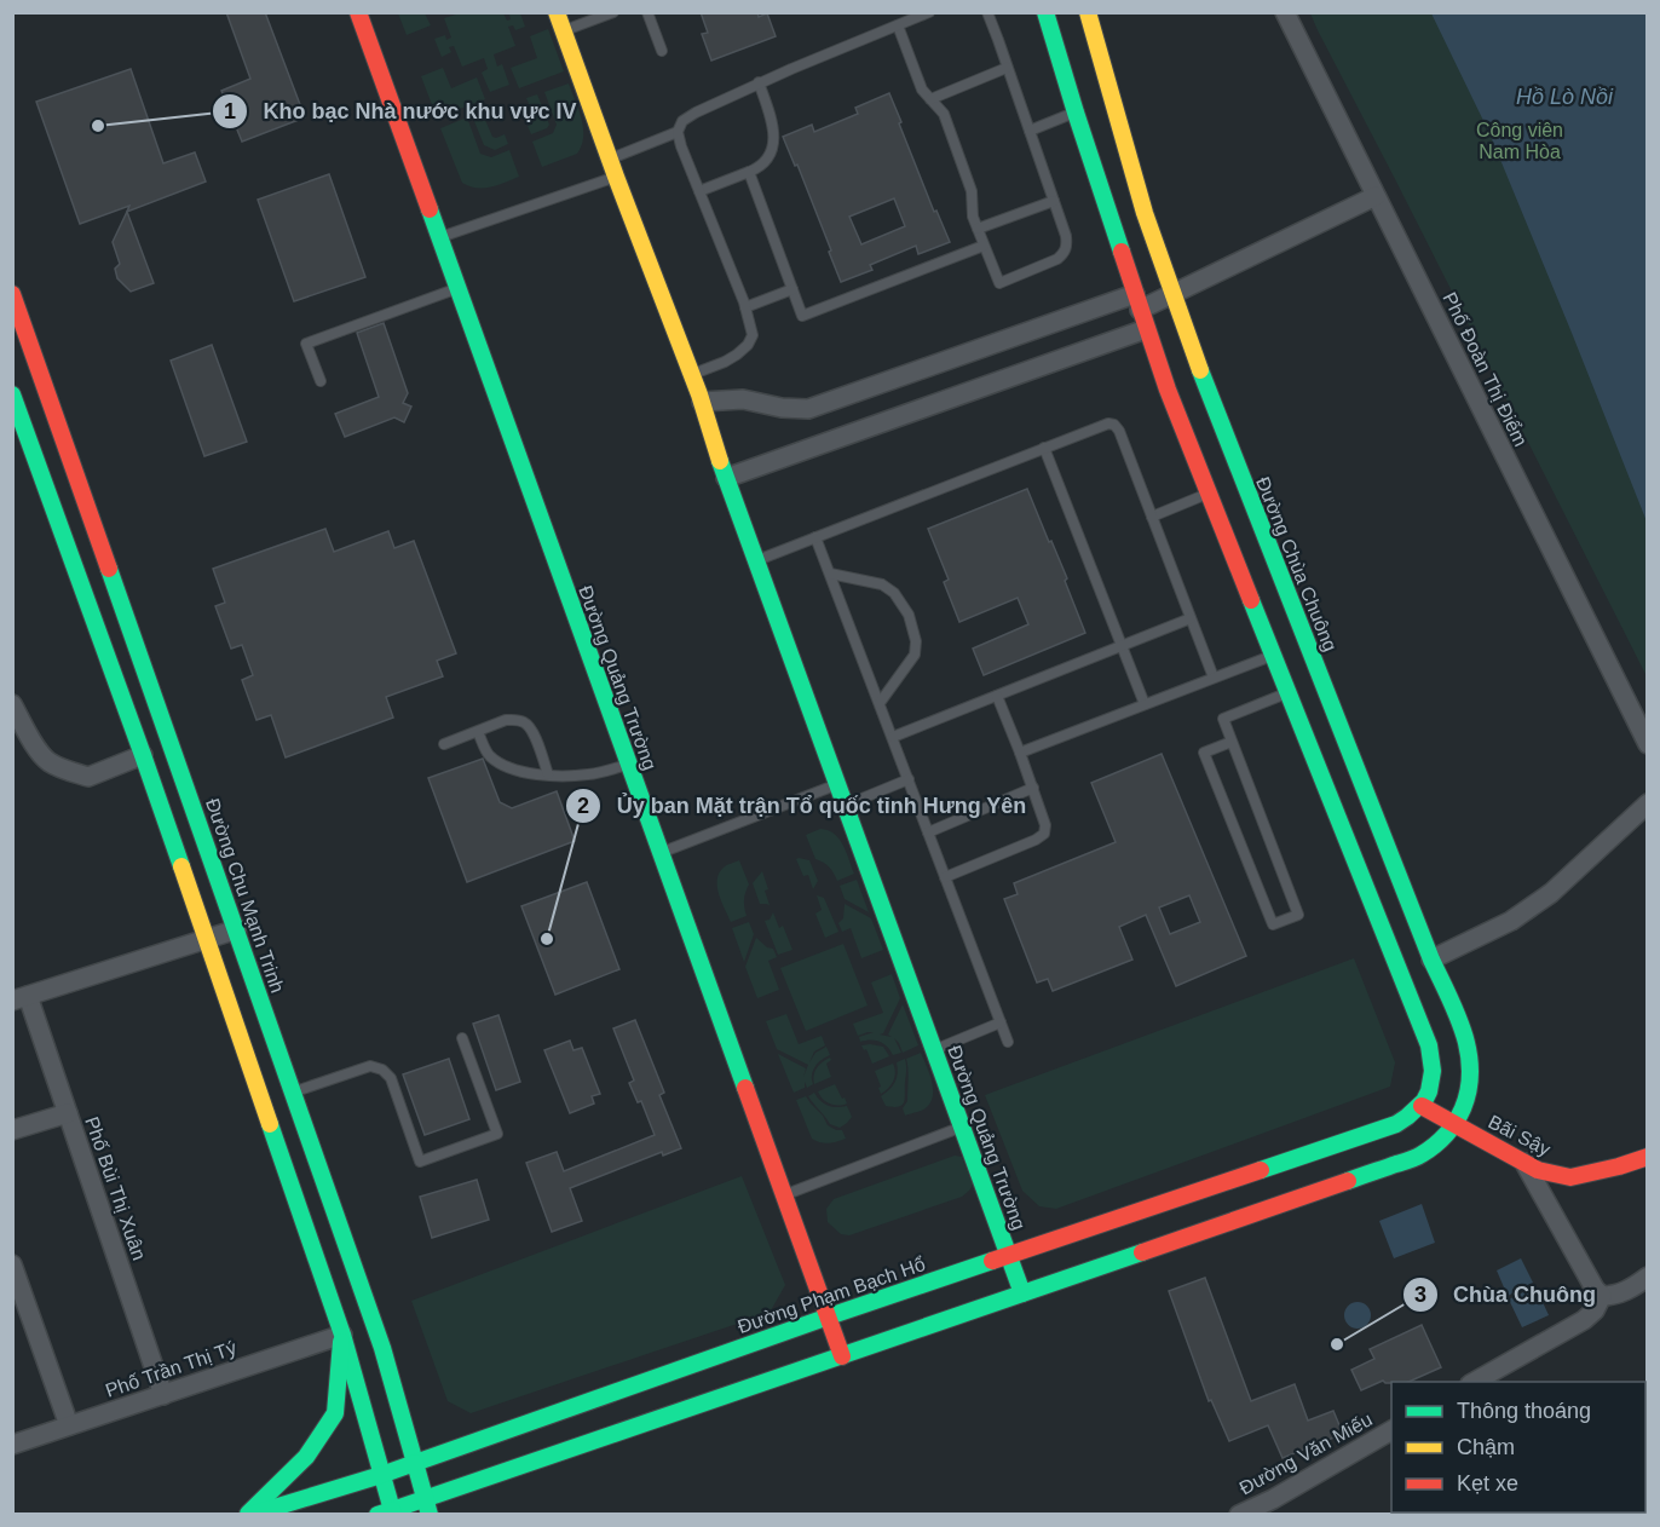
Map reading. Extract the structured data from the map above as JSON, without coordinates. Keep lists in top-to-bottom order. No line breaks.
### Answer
{"streets":{"main road":["Đường Chùa Chuông","Đường Quảng Trường","Đường Chu Mạnh Trinh","Bãi Sậy","Đường Phạm Bạch Hổ"],"street":["Phố Đoàn Thị Điểm","Phố Bùi Thị Xuân","Phố Trần Thị Tý","Đường Văn Miếu"]},"crossings":[["Đường Chùa Chuông","Bãi Sậy"],["Đường Chùa Chuông","Đường Phạm Bạch Hổ"],["Đường Quảng Trường","Đường Phạm Bạch Hổ"],["Đường Chu Mạnh Trinh","Đường Phạm Bạch Hổ"],["Bãi Sậy","Đường Phạm Bạch Hổ"],["Phố Bùi Thị Xuân","Phố Trần Thị Tý"]],"water":["Hồ Lò Nồi"],"parks":["Công viên Nam Hòa"],"places":["Kho bạc Nhà nước khu vực IV","Ủy ban Mặt trận Tổ quốc tỉnh Hưng Yên","Chùa Chuông"],"legend":["Thông thoáng","Chậm","Kẹt xe"]}
